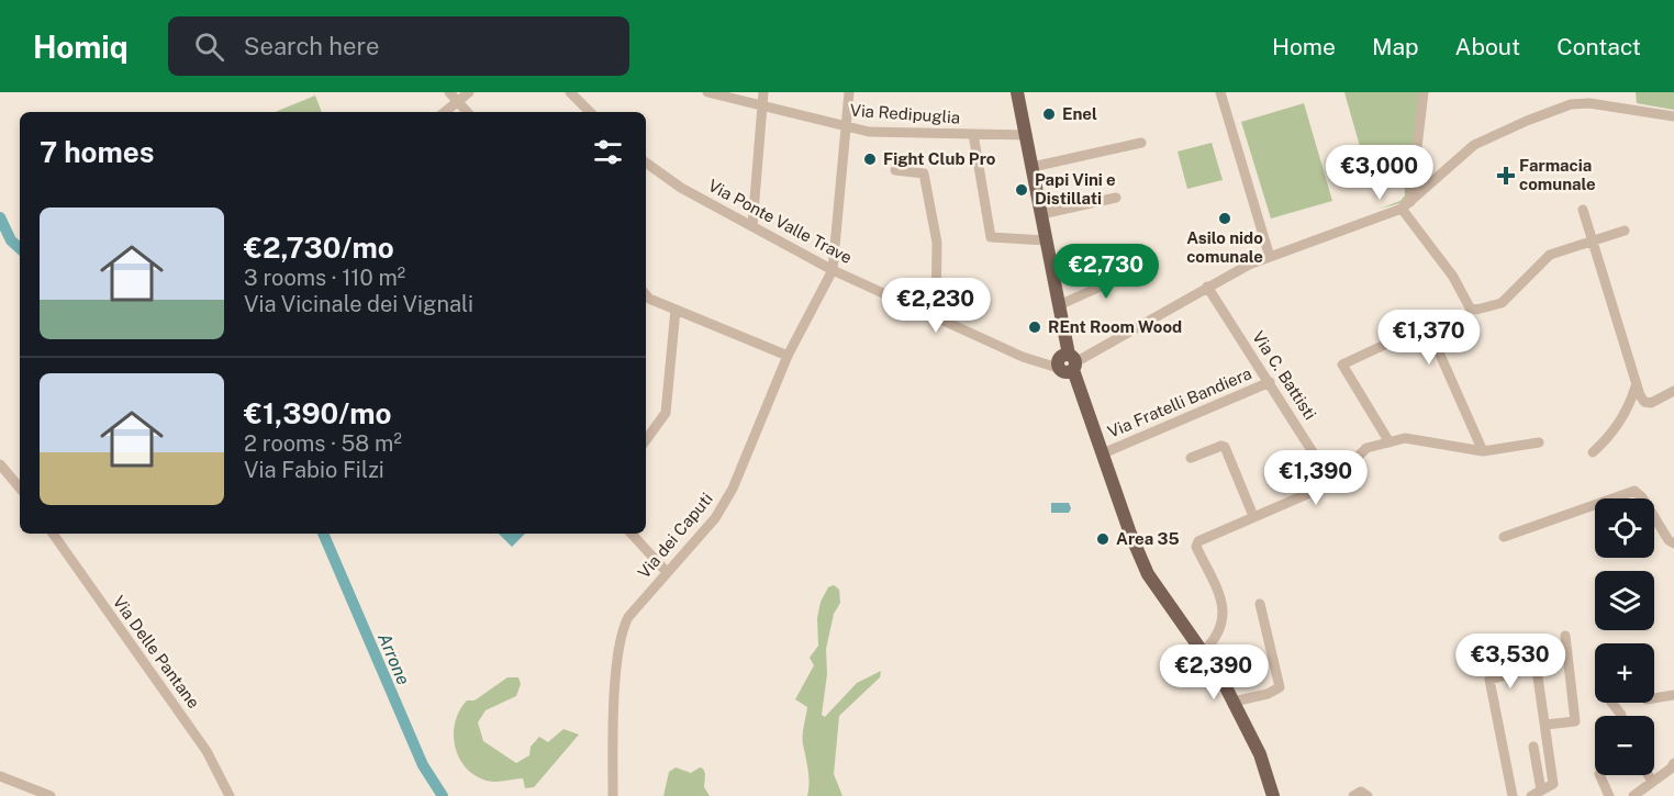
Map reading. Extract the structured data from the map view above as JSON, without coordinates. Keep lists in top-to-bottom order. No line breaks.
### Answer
{"streets":{"street":["Via Redipuglia","Via Ponte Valle Trave","Via C. Battisti","Via Fratelli Bandiera","Via dei Caputi","Via Delle Pantane"]},"crossings":[["Via Ponte Valle Trave","Via dei Caputi"],["Via C. Battisti","Via Fratelli Bandiera"]],"water":["Arrone"],"places":{"other":["Enel","Fight Club Pro","Papi Vini e Distillati","Asilo nido comunale","REnt Room Wood","Area 35"],"health":["Farmacia comunale"]},"page":{"header":"Homiq","search":"Search here","nav":["Home","Map","About","Contact"],"heading":"7 homes","price":["€3,000","€2,730","€2,230","€1,370","€1,390","€3,530","€2,390"],"list":[{"name":"€2,730/mo","note":"3 rooms · 110 m² · Via Vicinale dei Vignali"},{"name":"€1,390/mo","note":"2 rooms · 58 m² · Via Fabio Filzi"}],"map_buttons":["+","−"]}}
